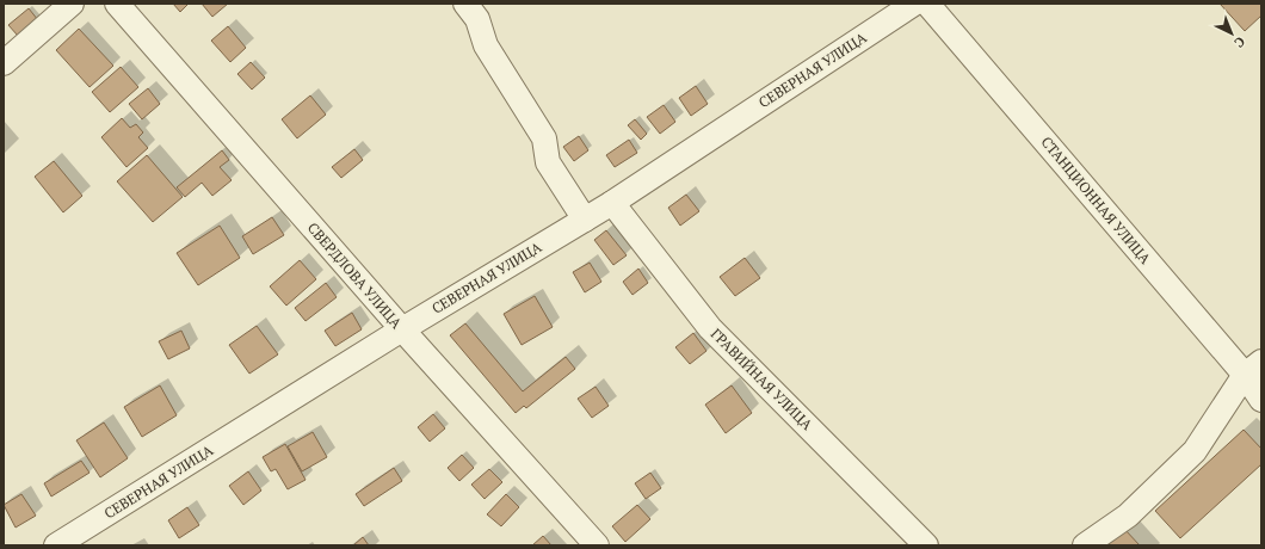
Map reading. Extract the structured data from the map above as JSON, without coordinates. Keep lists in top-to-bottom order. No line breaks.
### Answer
{"streets":{"street":["СЕВЕРНАЯ УЛИЦА","СТАНЦИОННАЯ УЛИЦА","СВЕРДЛОВА УЛИЦА","ГРАВИЙНАЯ УЛИЦА"]},"crossings":[["СЕВЕРНАЯ УЛИЦА","СВЕРДЛОВА УЛИЦА"],["СЕВЕРНАЯ УЛИЦА","ГРАВИЙНАЯ УЛИЦА"]],"north":"bottom right"}
